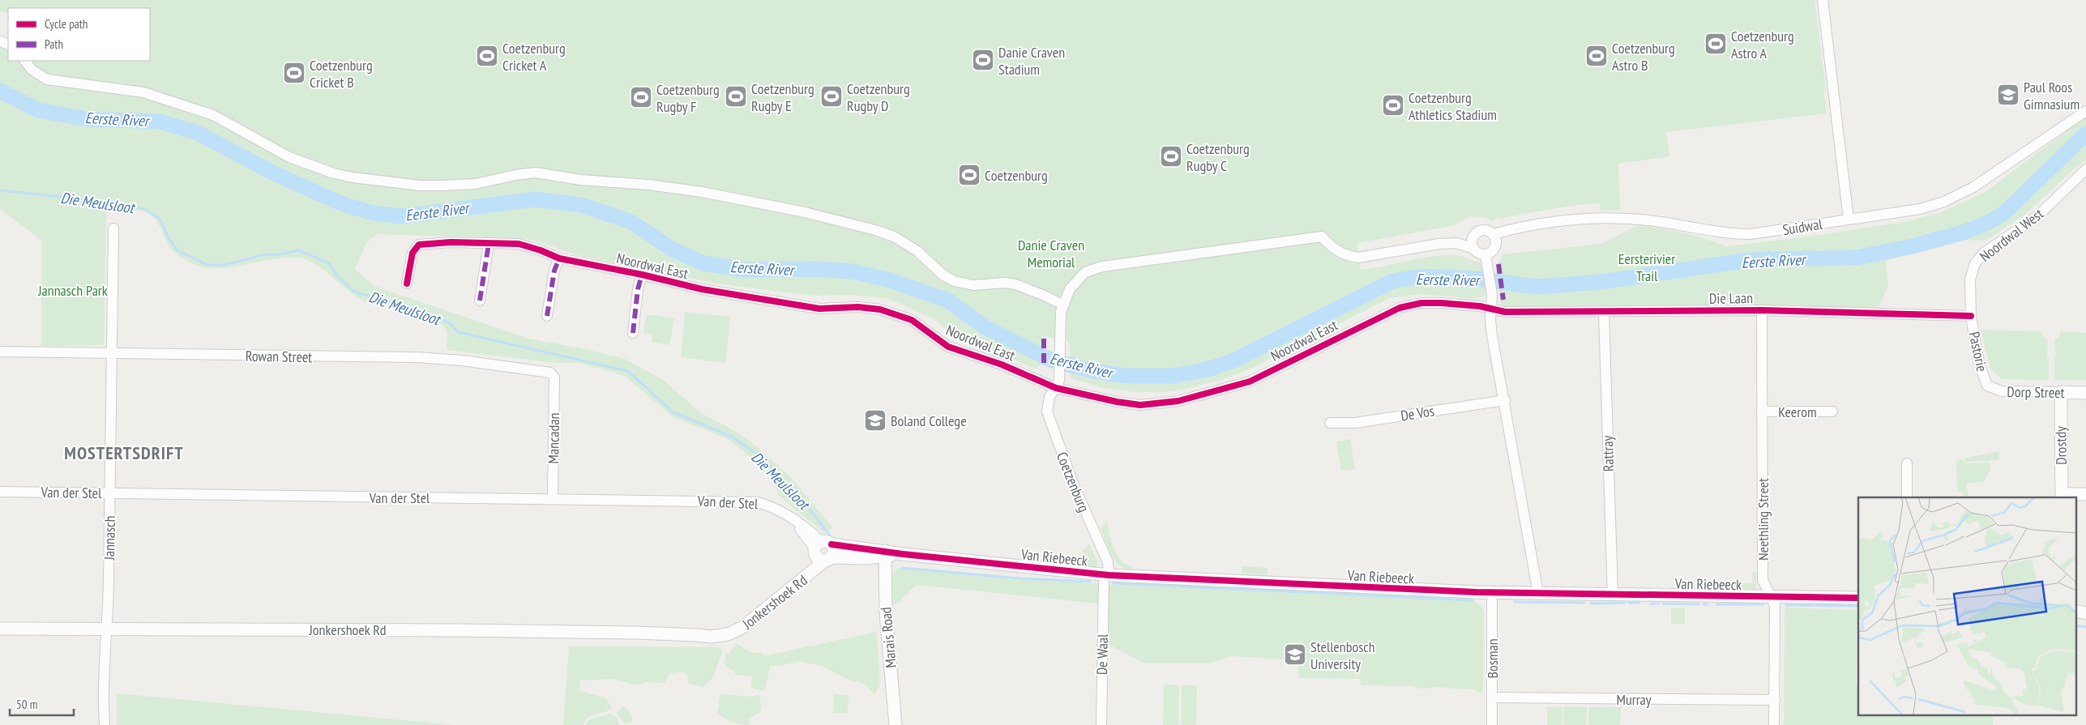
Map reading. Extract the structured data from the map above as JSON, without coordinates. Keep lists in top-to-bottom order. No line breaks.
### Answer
{"streets":{"street":["Suidwal","Noordwal West","Noordwal East","Die Laan","Pastorie","Rowan Street","Dorp Street","Keerom","De Vos","Mancadan","Drostdy","Rattray","Coetzenburg","Van der Stel","Neethling Street","Jannasch","Van Riebeeck","Jonkershoek Rd","Marais Road","De Waal","Bosman","Murray"]},"crossings":[["Noordwal West","Die Laan"],["Noordwal West","Pastorie"],["Noordwal East","Die Laan"],["Noordwal East","Coetzenburg"],["Die Laan","Pastorie"],["Die Laan","Rattray"],["Die Laan","Neethling Street"],["Pastorie","Dorp Street"],["Rowan Street","Mancadan"],["Rowan Street","Jannasch"],["Dorp Street","Drostdy"],["Keerom","Neethling Street"],["Mancadan","Van der Stel"],["Rattray","Van Riebeeck"],["Coetzenburg","Van Riebeeck"],["Coetzenburg","De Waal"],["Van der Stel","Jannasch"],["Van der Stel","Van Riebeeck"],["Van der Stel","Jonkershoek Rd"],["Neethling Street","Van Riebeeck"],["Neethling Street","Murray"],["Jannasch","Jonkershoek Rd"],["Van Riebeeck","Jonkershoek Rd"],["Van Riebeeck","Marais Road"],["Van Riebeeck","De Waal"],["Van Riebeeck","Bosman"],["Bosman","Murray"]],"districts":["MOSTERTSDRIFT"],"water":["Eerste River","Die Meulsloot"],"parks":["Danie Craven Memorial","Eersterivier Trail","Jannasch Park"],"places":{"sports":["Coetzenburg Astro A","Coetzenburg Cricket A","Coetzenburg Astro B","Danie Craven Stadium","Coetzenburg Cricket B","Coetzenburg Rugby E","Coetzenburg Rugby D","Coetzenburg Rugby F","Coetzenburg Athletics Stadium","Coetzenburg Rugby C","Coetzenburg"],"school or university":["Paul Roos Gimnasium","Boland College","Stellenbosch University"]},"legend":["Cycle path","Path"],"scale_bar":"50 m"}
